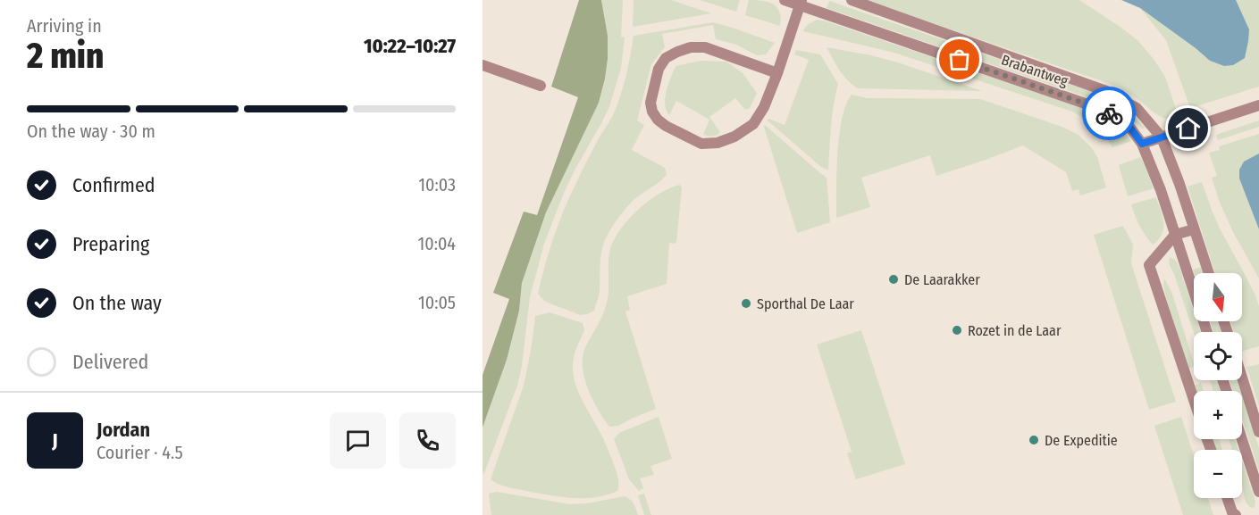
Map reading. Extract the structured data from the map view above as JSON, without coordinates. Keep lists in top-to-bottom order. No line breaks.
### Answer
{"streets":{"street":["Brabantweg"]},"places":["De Laarakker","Sporthal De Laar","Rozet in de Laar","De Expeditie"],"north":"bottom","page":{"heading":["2 min","Arriving in","10:22–10:27"],"panel":["Jordan","Courier · 4.5"],"bar":"On the way · 30 m","list":[["Confirmed","10:03"],["Preparing","10:04"],["On the way","10:05"],"Delivered"],"map_buttons":["+","−"],"round":"J"}}
